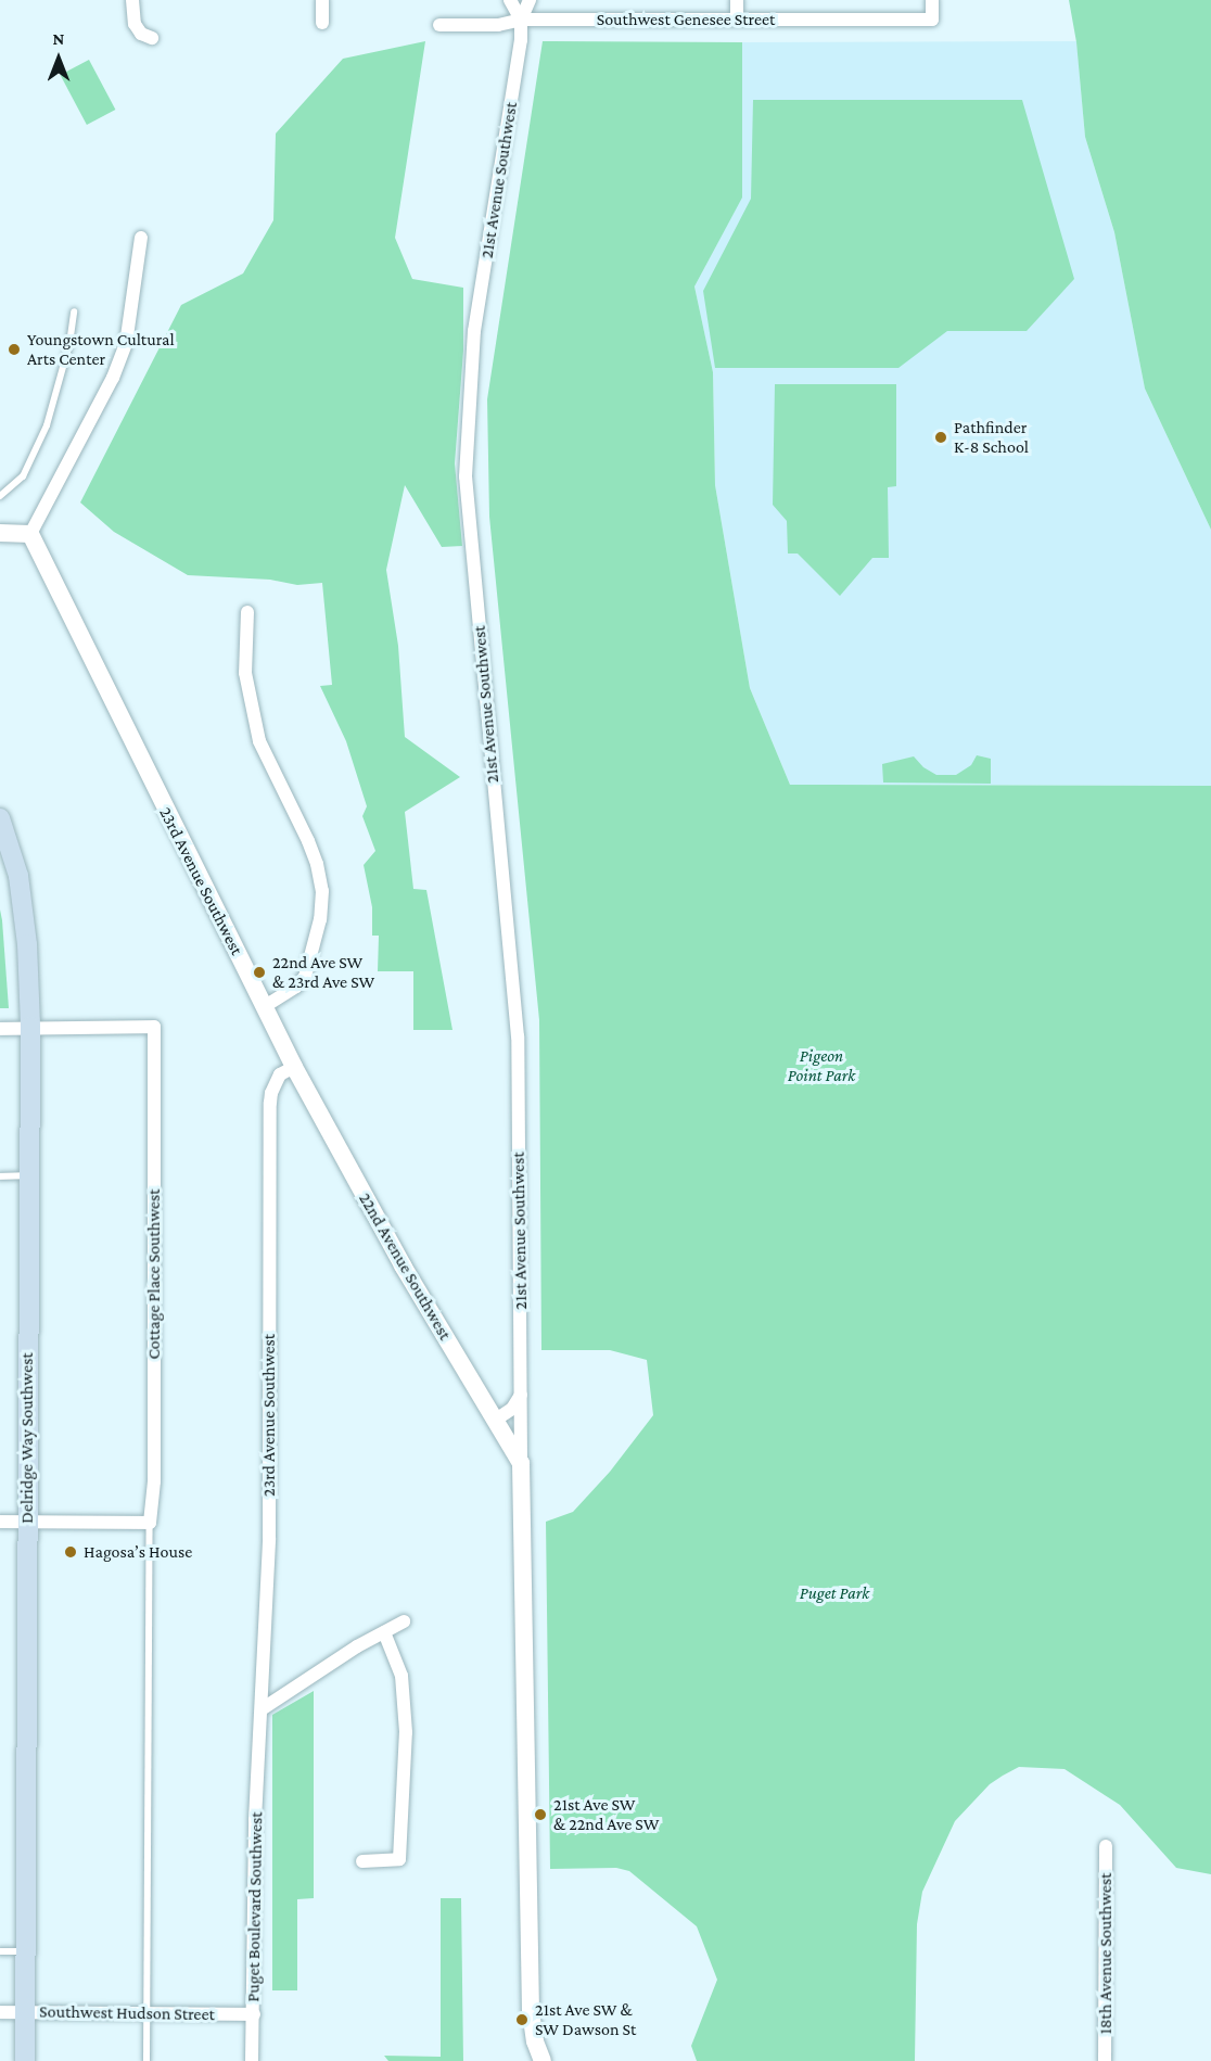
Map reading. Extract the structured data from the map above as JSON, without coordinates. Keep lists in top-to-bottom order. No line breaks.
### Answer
{"streets":{"main road":["Delridge Way Southwest"],"street":["Southwest Genesee Street","21st Avenue Southwest","23rd Avenue Southwest","22nd Avenue Southwest","Cottage Place Southwest","Puget Boulevard Southwest","18th Avenue Southwest","Southwest Hudson Street"]},"crossings":[["Southwest Genesee Street","21st Avenue Southwest"],["21st Avenue Southwest","22nd Avenue Southwest"],["23rd Avenue Southwest","22nd Avenue Southwest"],["23rd Avenue Southwest","Puget Boulevard Southwest"],["Cottage Place Southwest","Delridge Way Southwest"],["Delridge Way Southwest","Southwest Hudson Street"],["Puget Boulevard Southwest","Southwest Hudson Street"]],"parks":["Pigeon Point Park","Puget Park"],"places":["Youngstown Cultural Arts Center","Pathfinder K-8 School","22nd Ave SW & 23rd Ave SW","Hagosa’s House","21st Ave SW & 22nd Ave SW","21st Ave SW & SW Dawson St"],"north":"top"}
